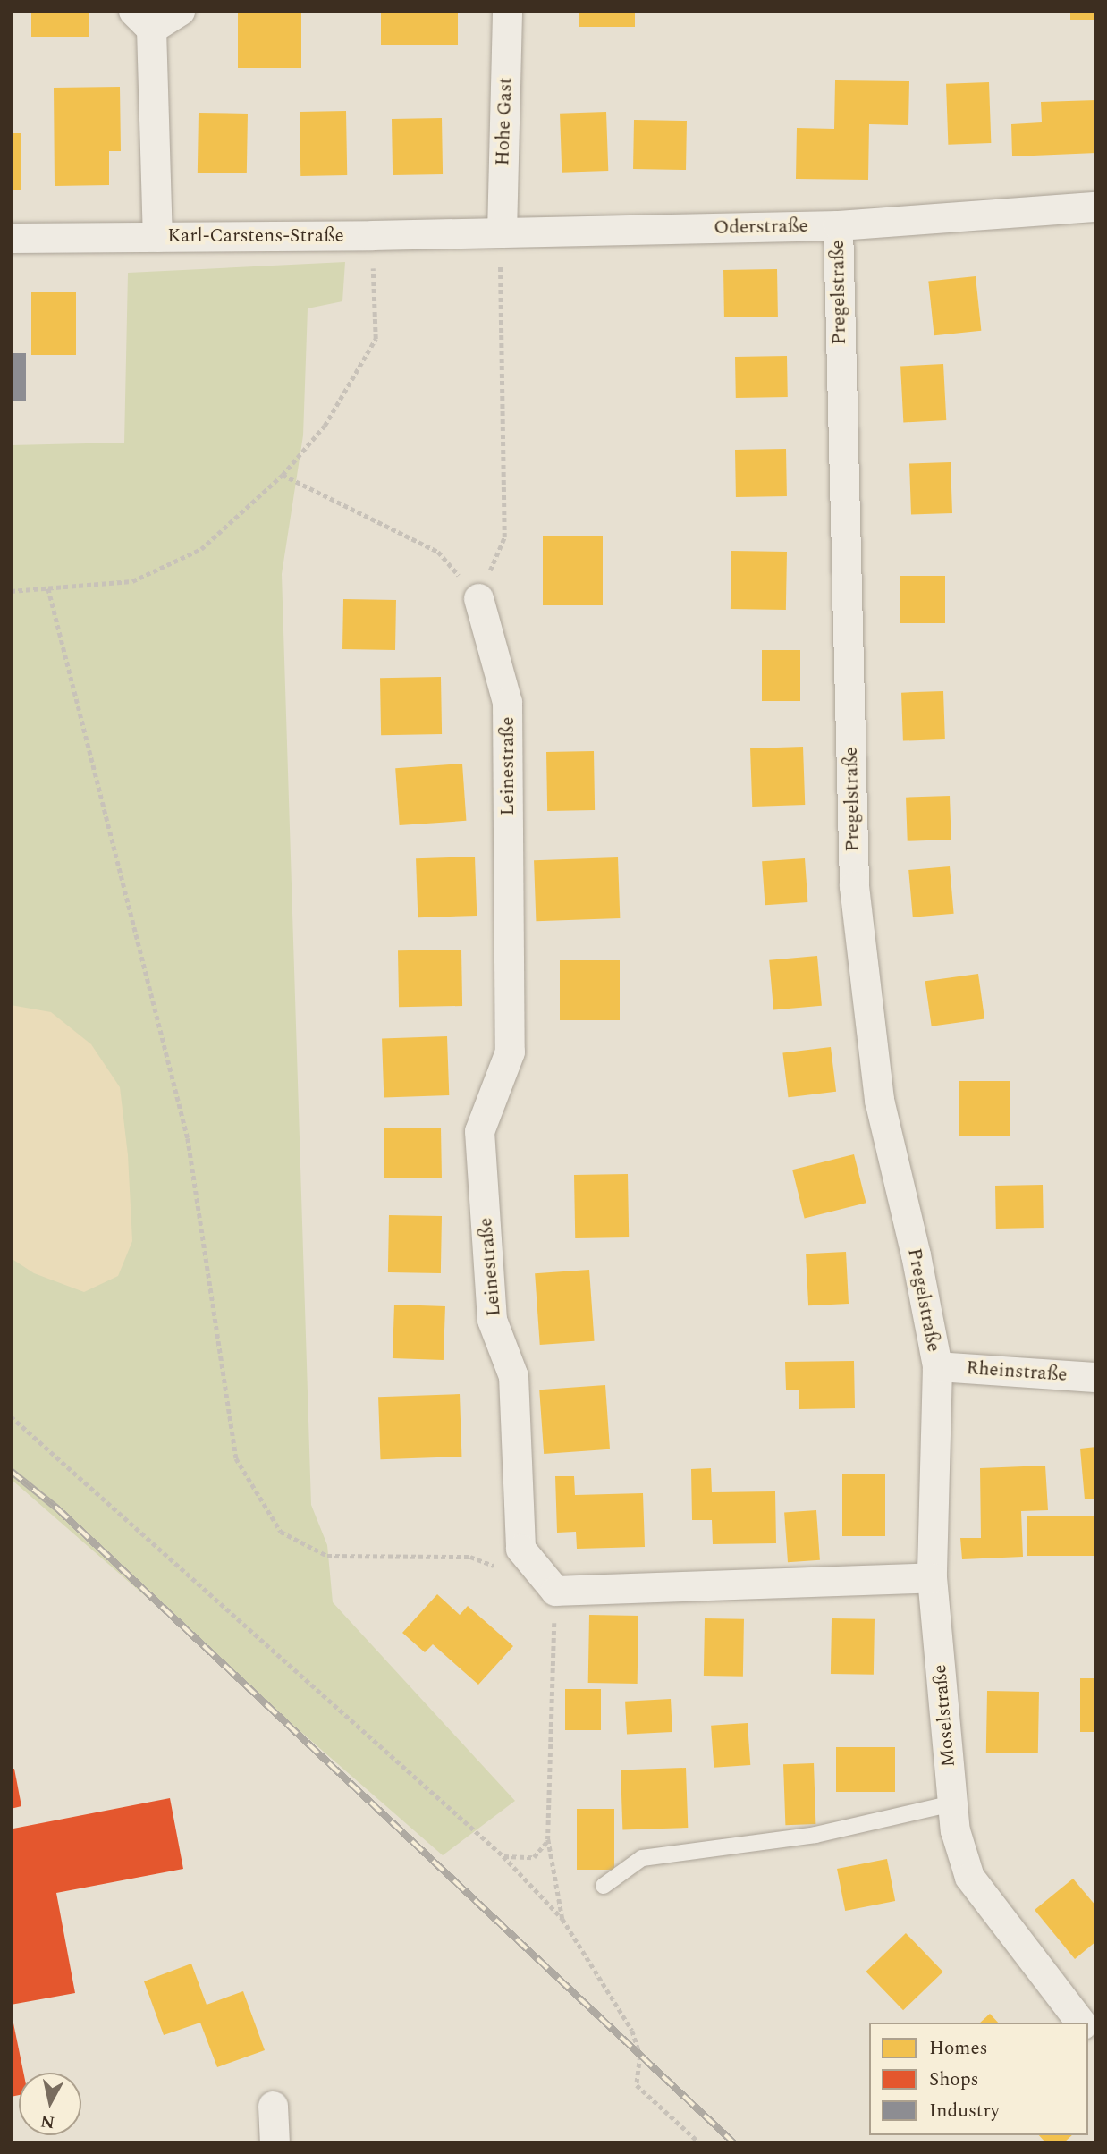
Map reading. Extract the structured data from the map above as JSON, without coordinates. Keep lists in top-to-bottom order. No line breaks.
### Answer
{"streets":{"street":["Hohe Gast","Oderstraße","Karl-Carstens-Straße","Pregelstraße","Leinestraße","Rheinstraße","Moselstraße"]},"crossings":[["Hohe Gast","Oderstraße"],["Hohe Gast","Karl-Carstens-Straße"],["Oderstraße","Karl-Carstens-Straße"],["Oderstraße","Pregelstraße"],["Pregelstraße","Rheinstraße"],["Pregelstraße","Moselstraße"],["Rheinstraße","Moselstraße"]],"legend":["Homes","Shops","Industry"],"north":"bottom"}
